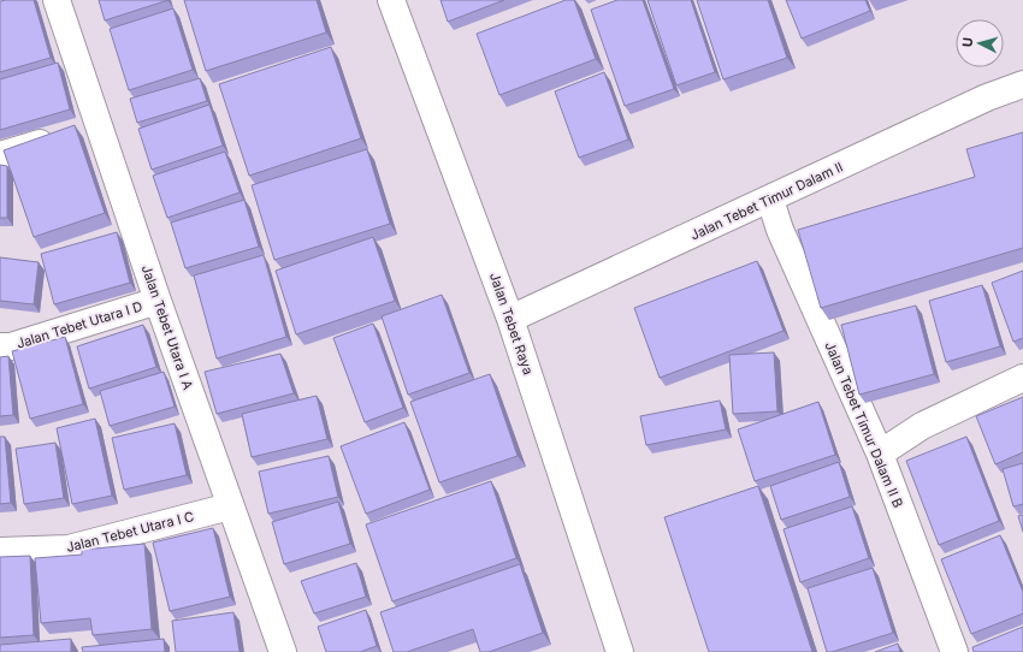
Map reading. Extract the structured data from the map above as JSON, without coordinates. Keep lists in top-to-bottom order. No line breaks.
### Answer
{"streets":{"street":["Jalan Tebet Timur Dalam II","Jalan Tebet Raya","Jalan Tebet Utara I D","Jalan Tebet Utara I A","Jalan Tebet Timur Dalam II B","Jalan Tebet Utara I C"]},"crossings":[["Jalan Tebet Timur Dalam II","Jalan Tebet Raya"],["Jalan Tebet Timur Dalam II","Jalan Tebet Timur Dalam II B"],["Jalan Tebet Utara I D","Jalan Tebet Utara I A"],["Jalan Tebet Utara I A","Jalan Tebet Utara I C"]],"north":"left"}
